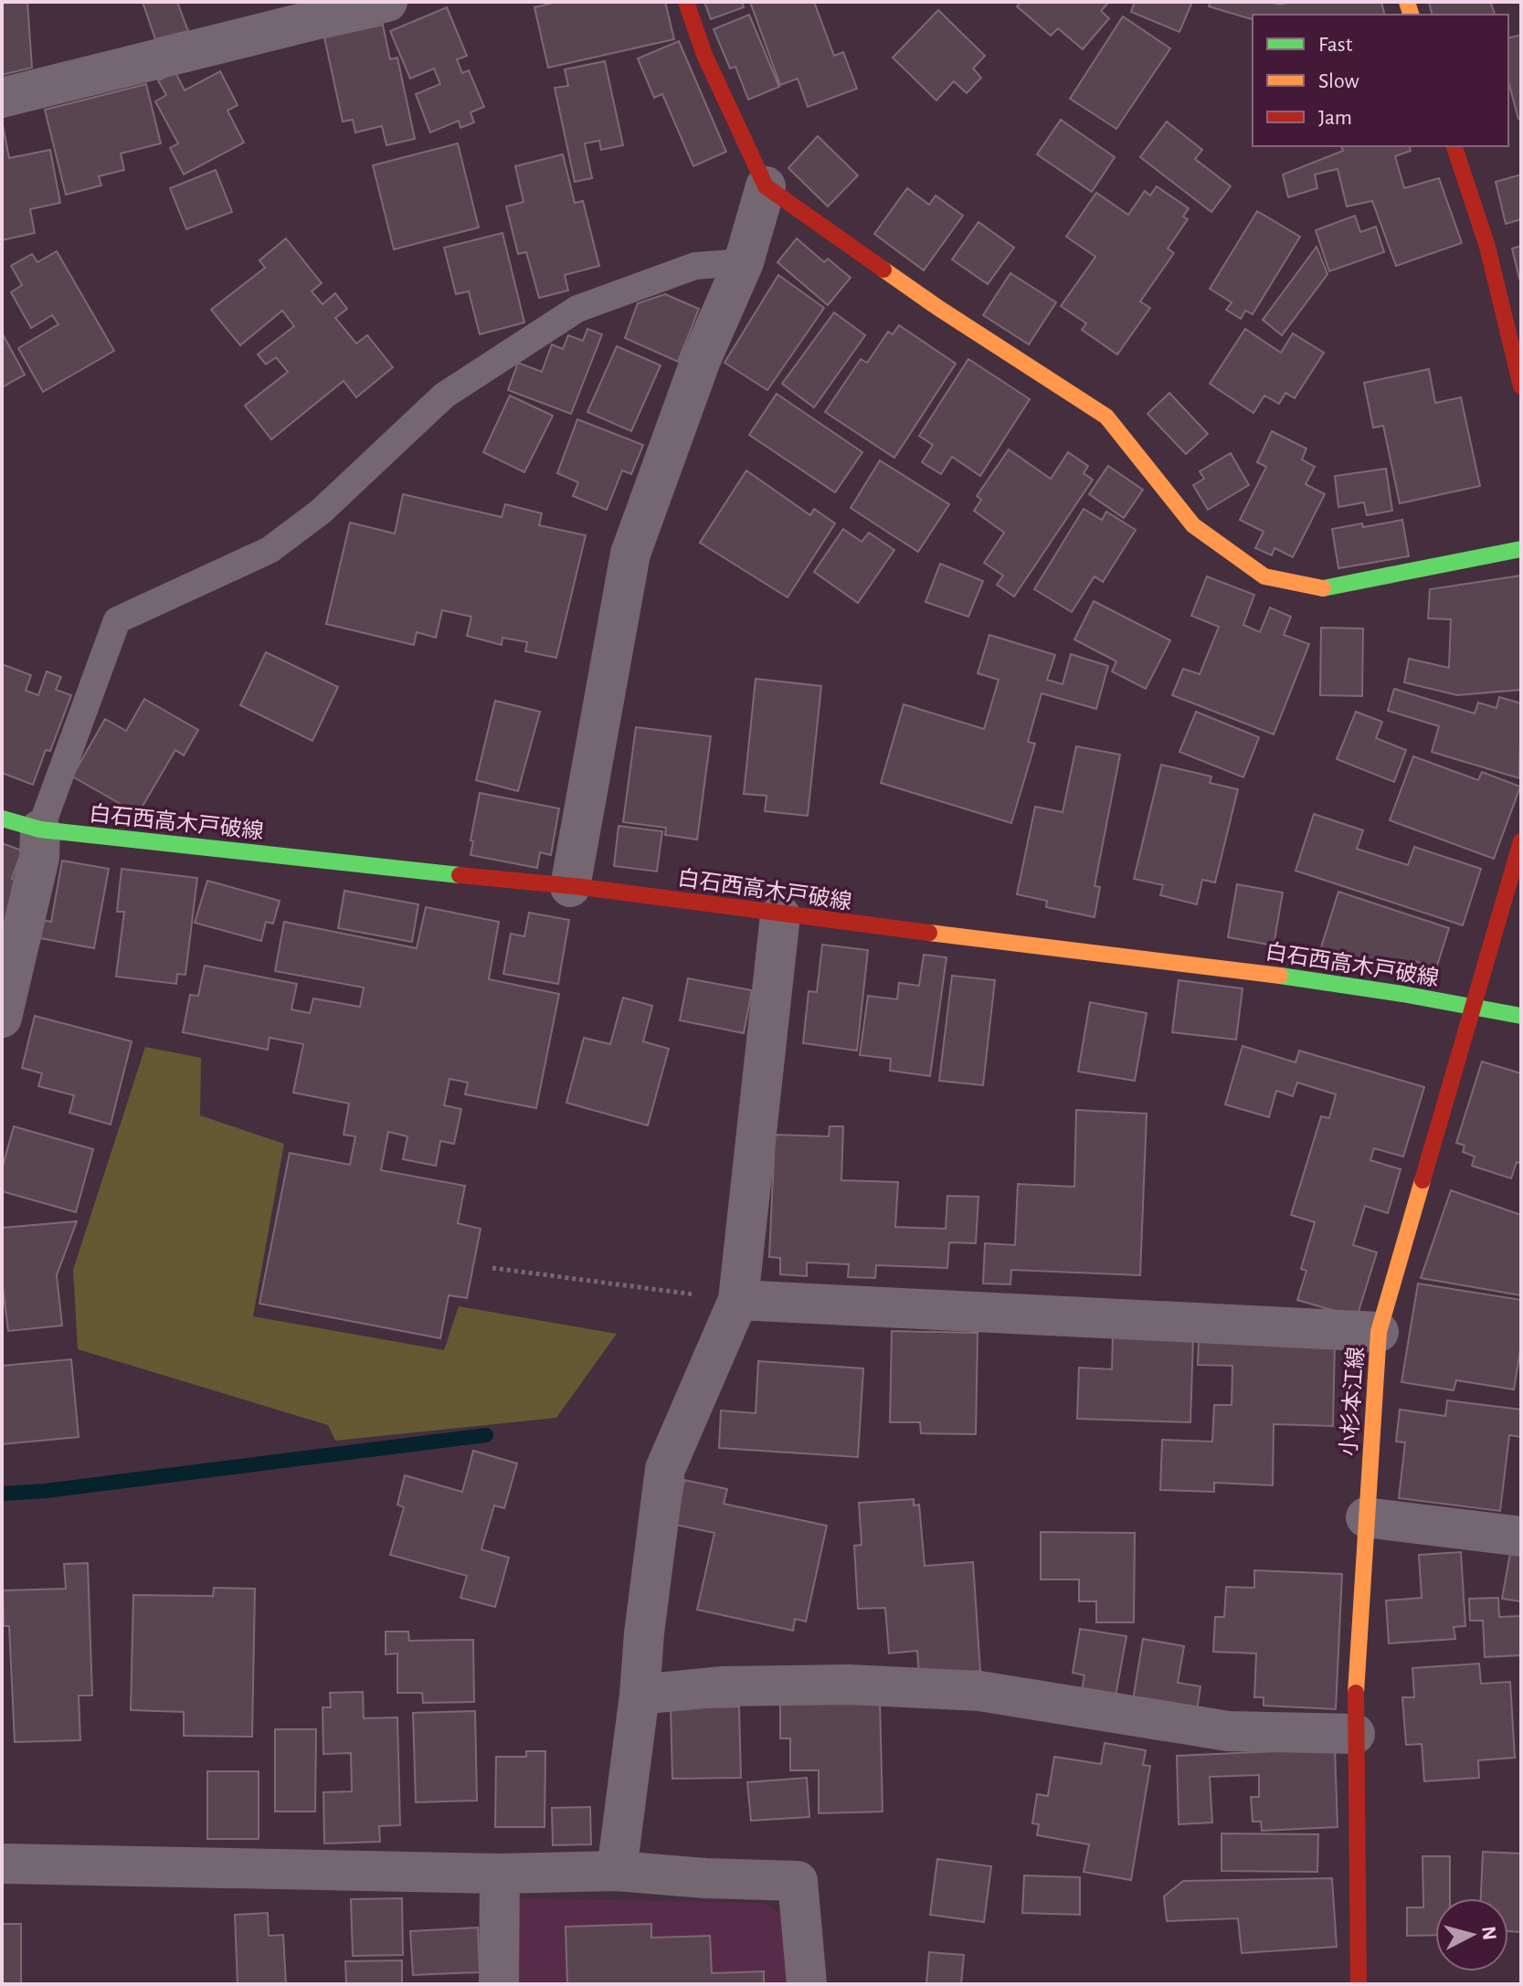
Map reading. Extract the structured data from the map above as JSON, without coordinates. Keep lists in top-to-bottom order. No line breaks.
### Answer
{"streets":{"main road":["白石西高木戸破線","小杉本江線"]},"crossings":[["白石西高木戸破線","小杉本江線"]],"legend":["Fast","Slow","Jam"],"north":"right"}
